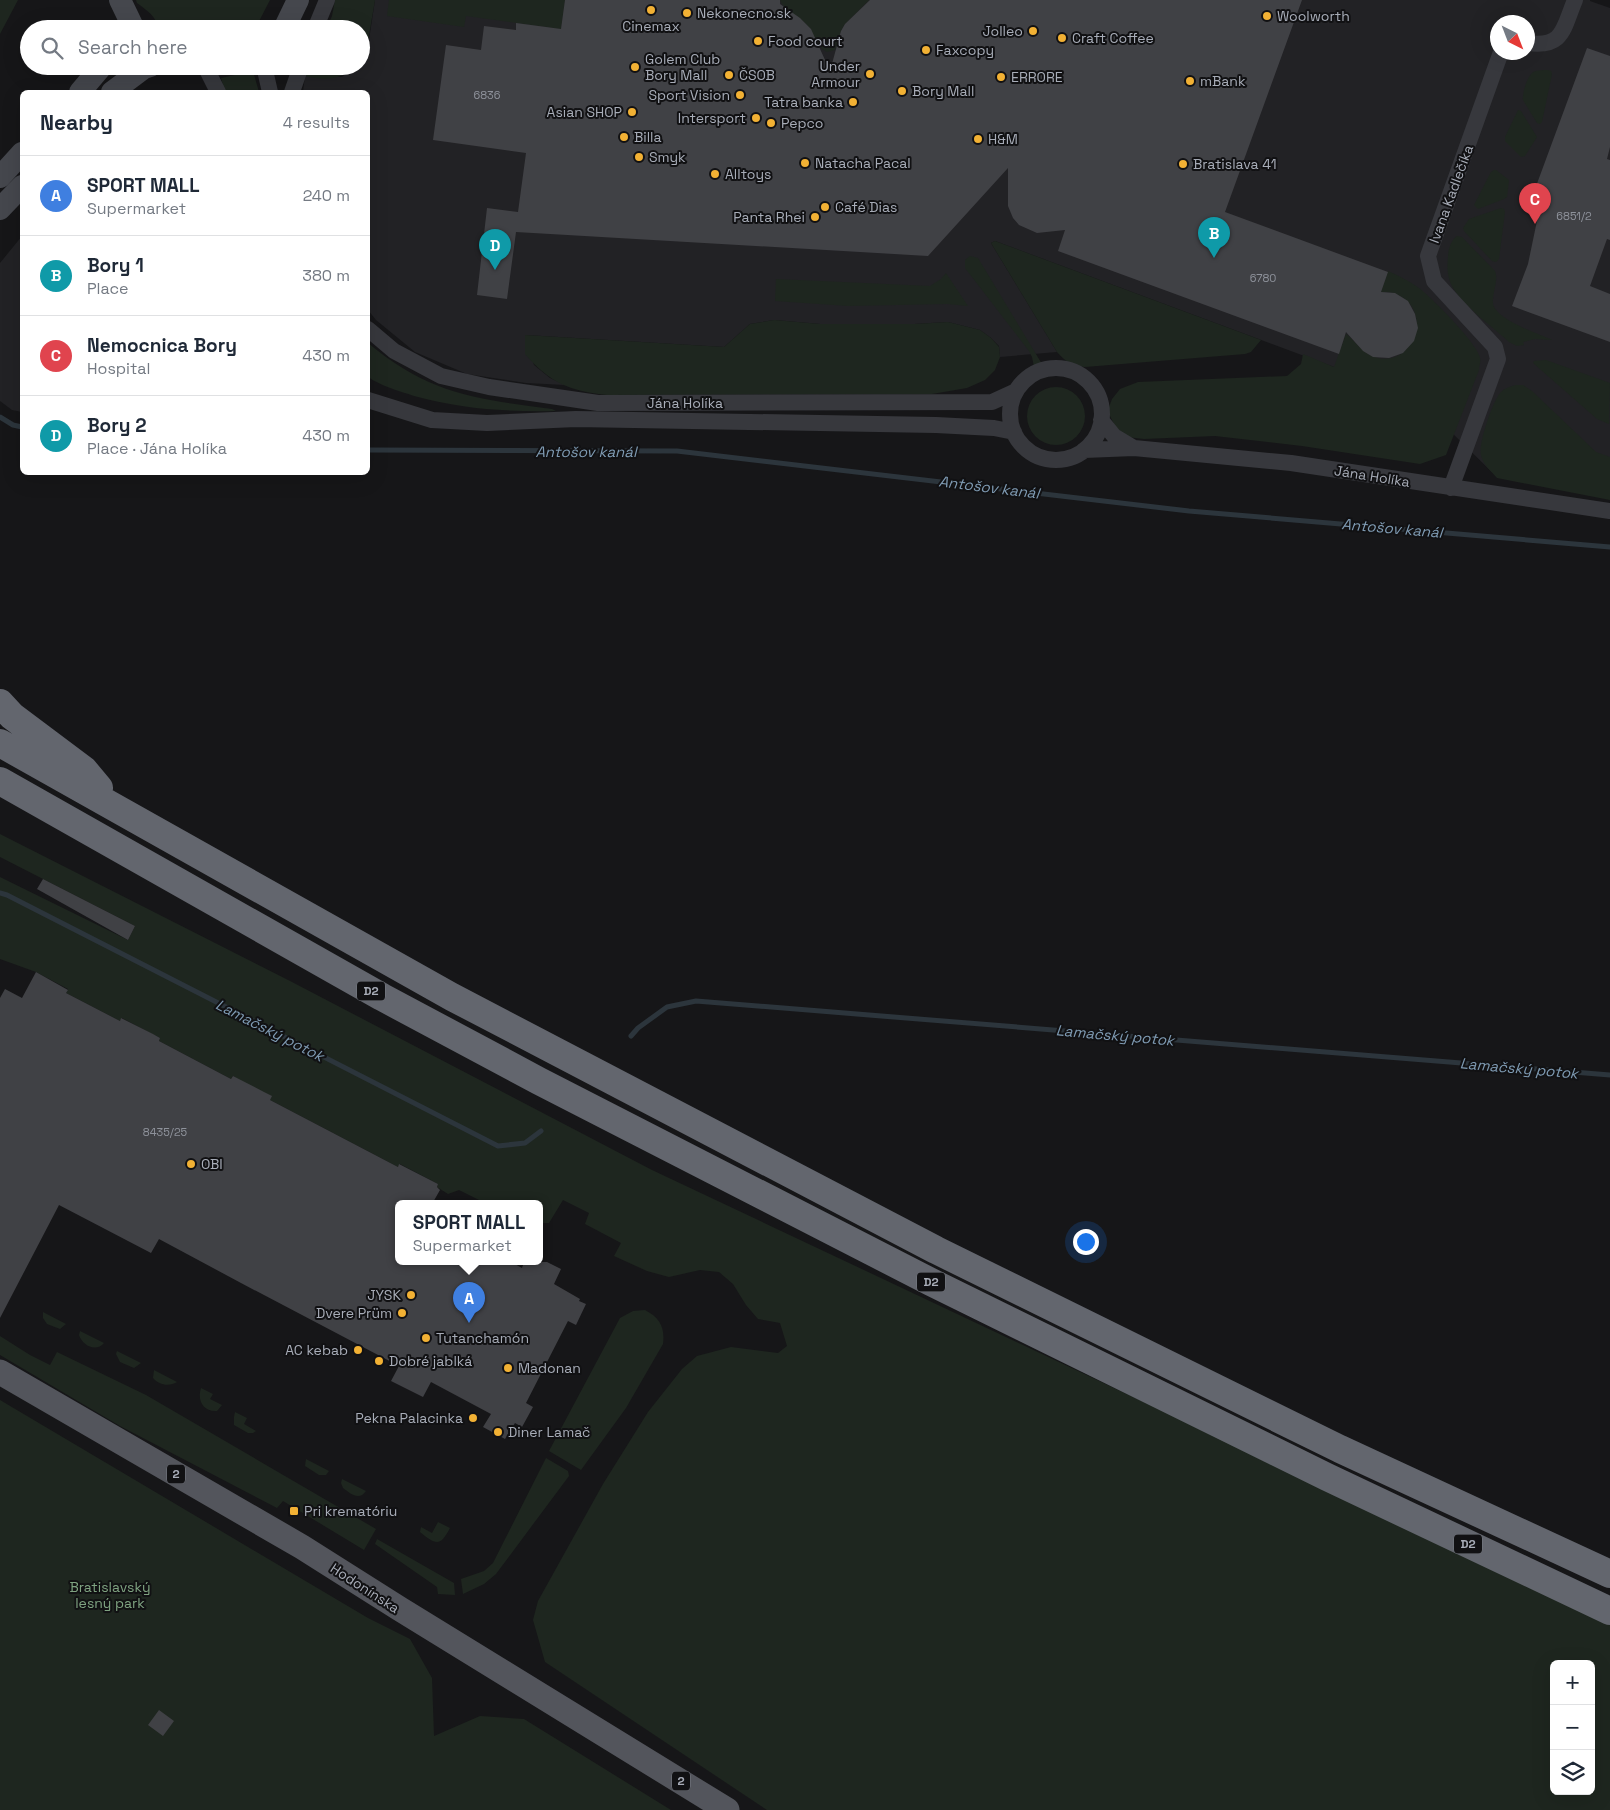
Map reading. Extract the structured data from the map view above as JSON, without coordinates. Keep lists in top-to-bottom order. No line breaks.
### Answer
{"streets":{"highway":["D2"],"main road":["2","Hodonínska"],"street":["Ivana Kadlečíka","Jána Holíka"]},"crossings":[["Ivana Kadlečíka","Jána Holíka"]],"water":["Antošov kanál","Lamačský potok"],"parks":["Bratislavský lesný park"],"places":{"other":["Cinemax","Nekonecno.sk","Woolworth","Jolleo","Craft Coffee","Food court","Faxcopy","Golem Club Bory Mall","Under Armour","ČSOB","ERRORE","mBank","Bory Mall","Sport Vision","Tatra banka","Asian SHOP","Intersport","Pepco","Billa","H&M","Smyk","Natacha Pacal","Bratislava 41","Alltoys","Café Dias","Panta Rhei","OBI","JYSK","Dvere Prüm","Tutanchamón","AC kebab","Dobré jablká","Madonan","Pekna Palacinka","Diner Lamač"],"transit":["Pri krematóriu"]},"house_numbers":["6836","6851/2","6780","8435/25"],"north":"bottom right","page":{"search":"Search here","heading":["Nearby","4 results"],"list":[{"mark":"A","name":"SPORT MALL","note":"Supermarket","value":"240 m"},{"mark":"B","name":"Bory 1","note":"Place","value":"380 m"},{"mark":"C","name":"Nemocnica Bory","note":"Hospital","value":"430 m"},{"mark":"D","name":"Bory 2","note":"Place · Jána Holíka","value":"430 m"}],"pins":["C","B","D","A"],"popup":["SPORT MALL","Supermarket"],"map_buttons":["+","−"]}}
